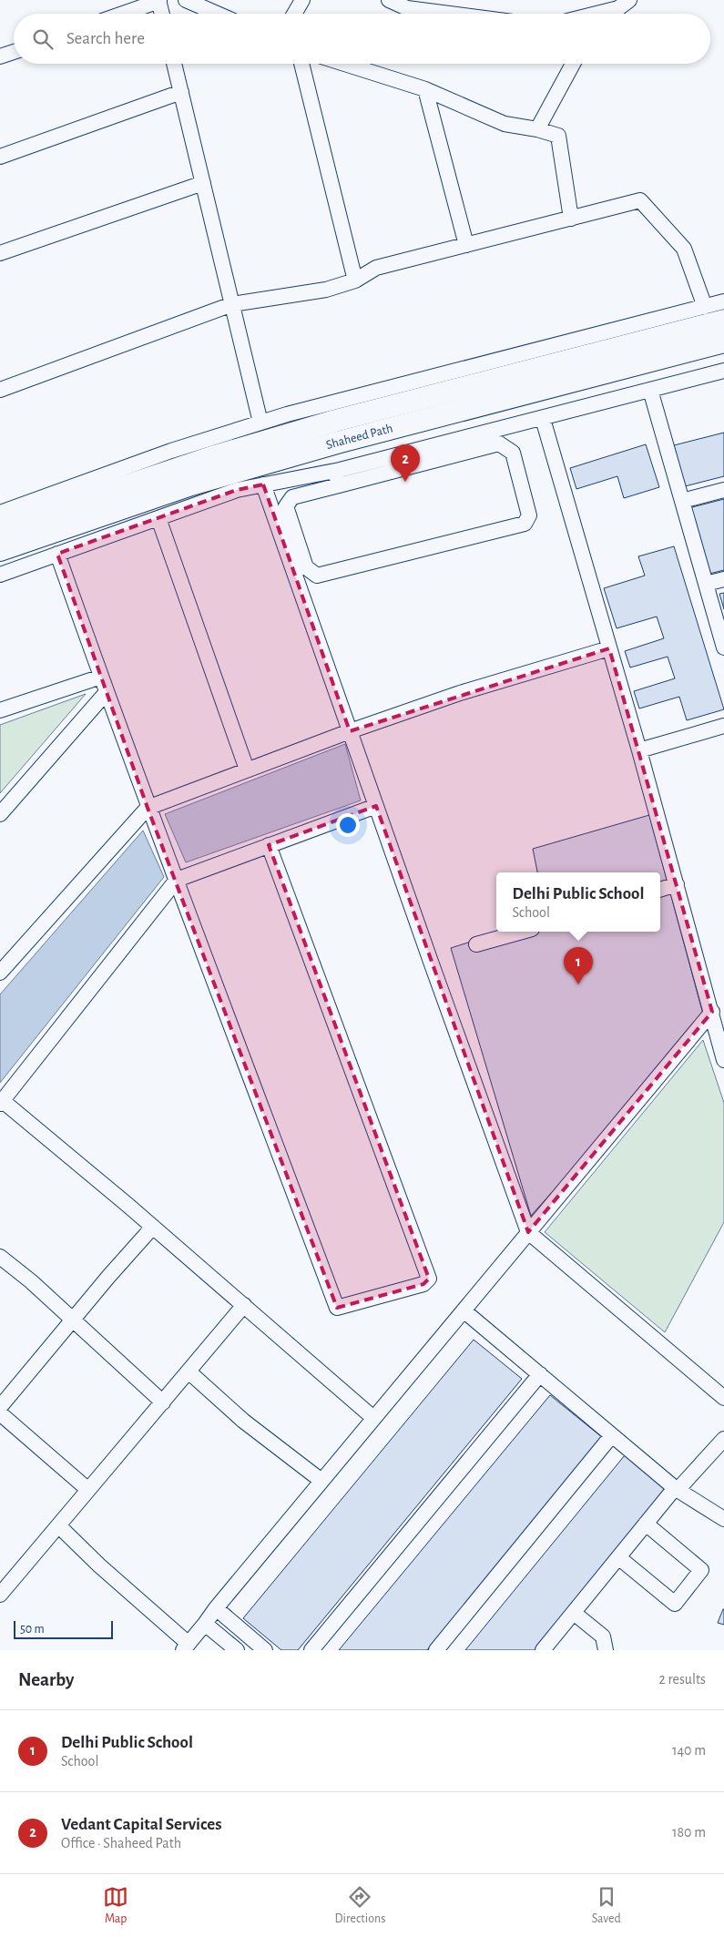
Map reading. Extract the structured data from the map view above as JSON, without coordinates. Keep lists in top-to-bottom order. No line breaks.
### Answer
{"streets":{"highway":["Shaheed Path"]},"scale_bar":"50 m","page":{"search":"Search here","pins":["2","1"],"popup":["Delhi Public School","School"],"scale":"50 m","heading":["Nearby","2 results"],"list":[{"mark":"1","name":"Delhi Public School","note":"School","value":"140 m"},{"mark":"2","name":"Vedant Capital Services","note":"Office · Shaheed Path","value":"180 m"}],"nav":["Map","Directions","Saved"]}}
